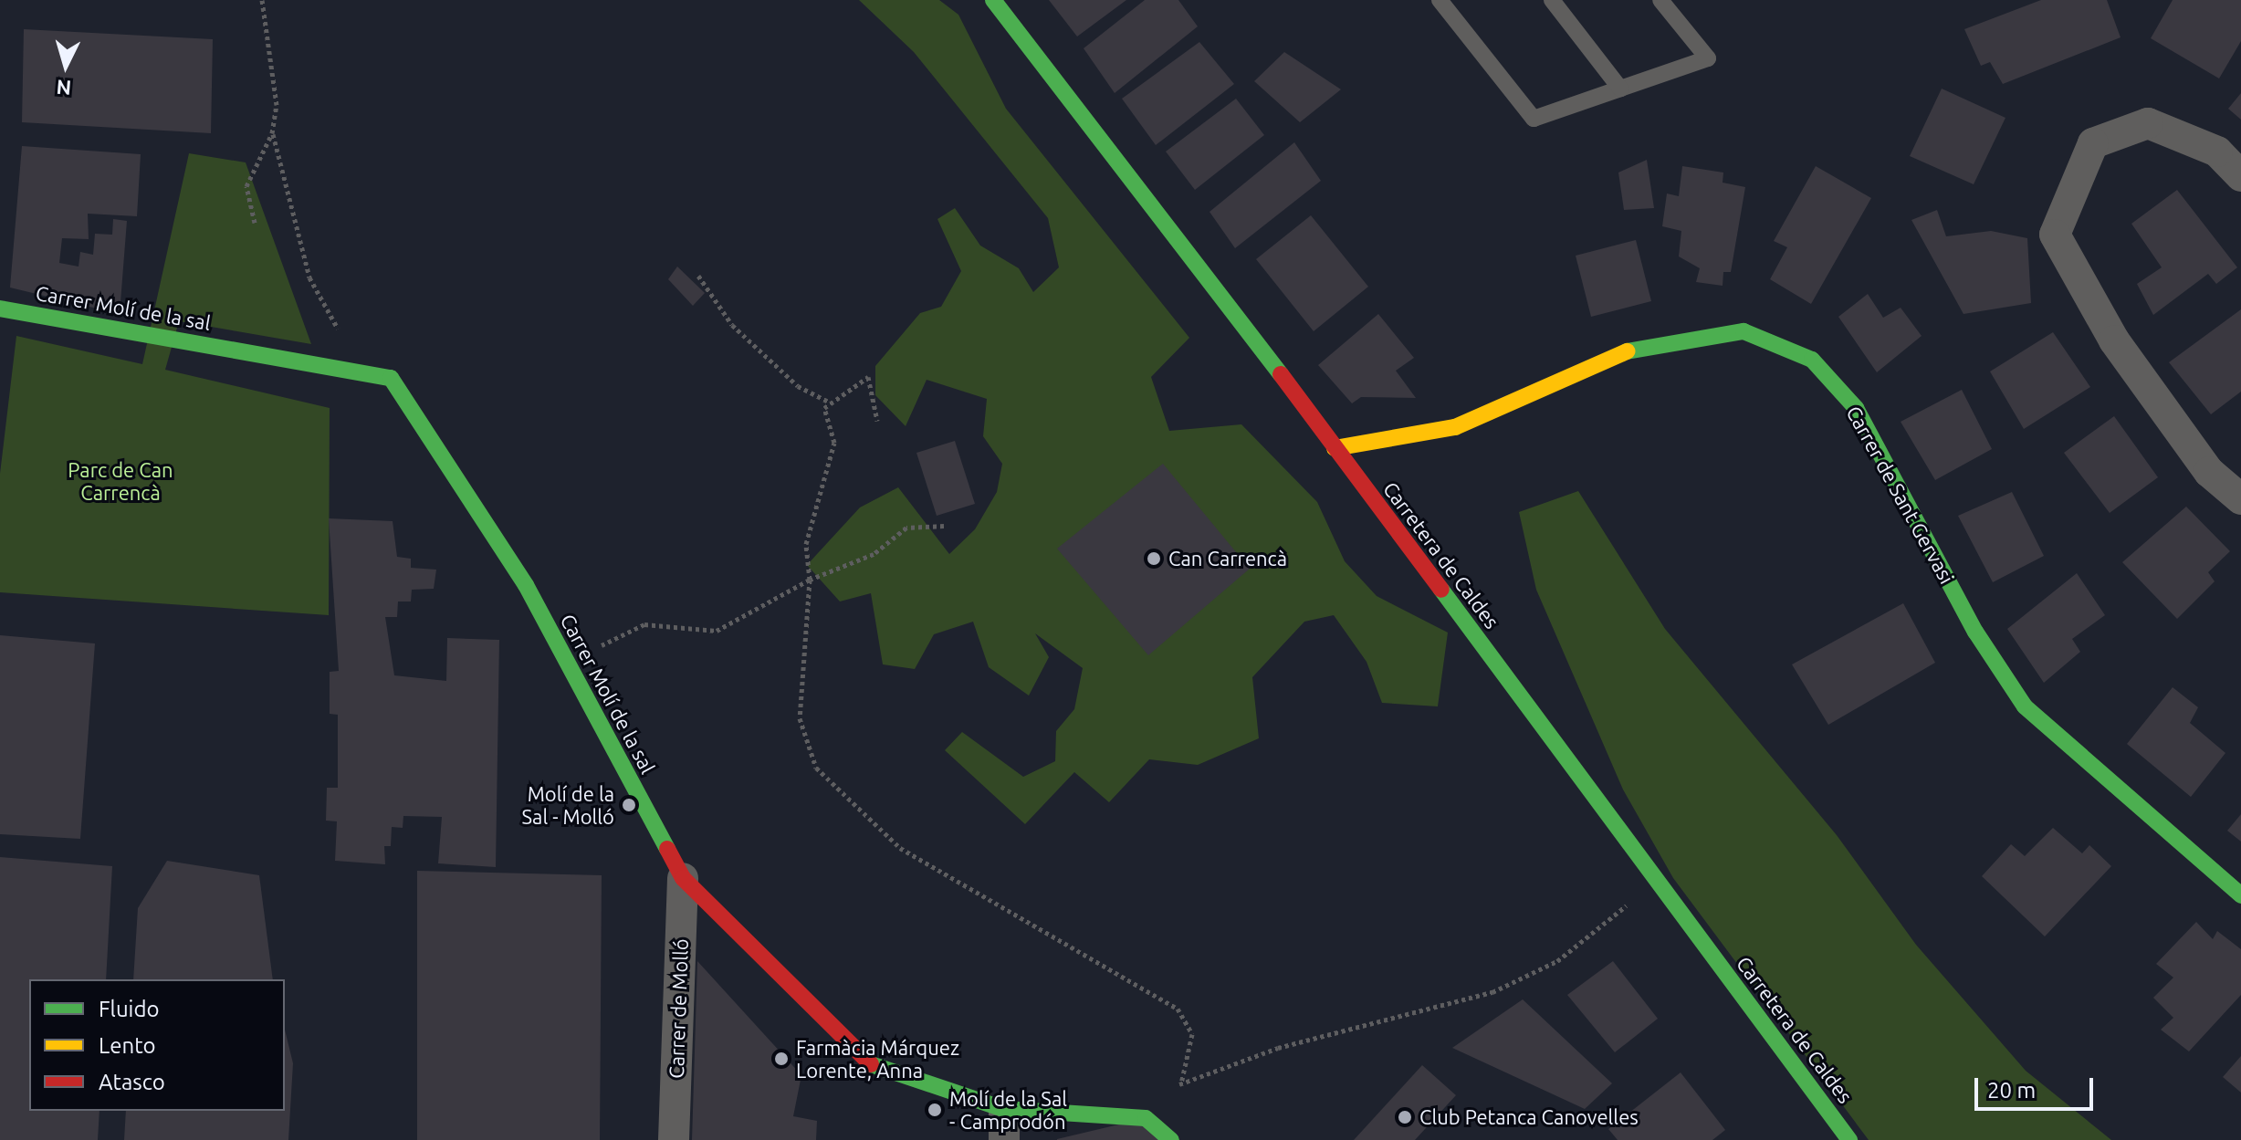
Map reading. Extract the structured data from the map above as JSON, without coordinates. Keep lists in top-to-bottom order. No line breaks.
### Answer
{"streets":{"street":["Carrer Molí de la sal","Carrer de Sant Gervasi","Carretera de Caldes","Carrer de Molló"]},"crossings":[["Carrer Molí de la sal","Carrer de Molló"],["Carrer de Sant Gervasi","Carretera de Caldes"]],"parks":["Parc de Can Carrencà"],"places":["Can Carrencà","Molí de la Sal - Molló","Farmàcia Márquez Lorente, Anna","Molí de la Sal - Camprodón","Club Petanca Canovelles"],"legend":["Fluido","Lento","Atasco"],"scale_bar":"20 m","north":"bottom"}
